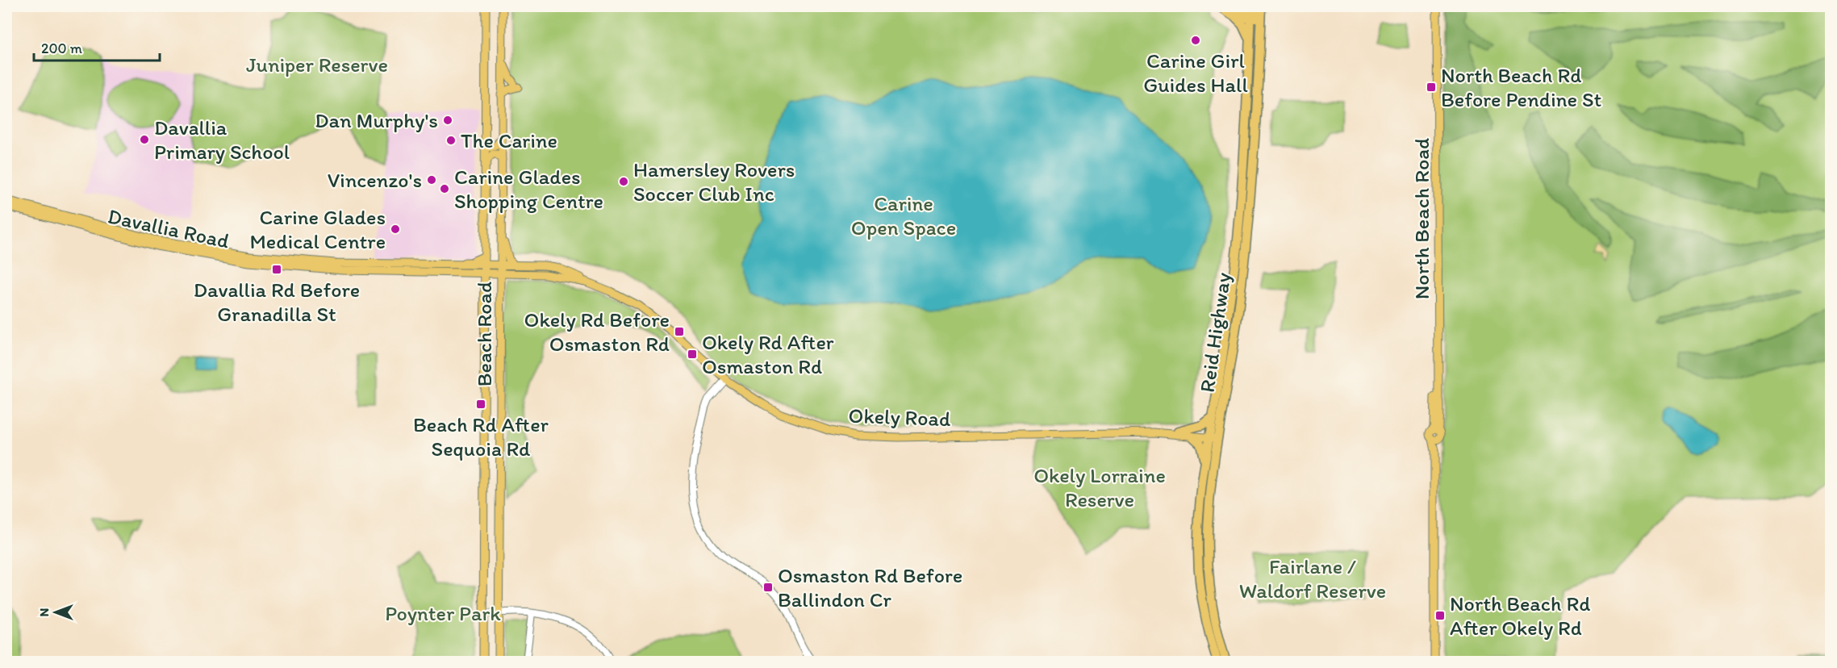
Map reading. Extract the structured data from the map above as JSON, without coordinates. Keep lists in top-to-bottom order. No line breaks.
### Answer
{"streets":{"highway":["Reid Highway"],"main road":["North Beach Road","Davallia Road","Beach Road","Okely Road"]},"crossings":[["Davallia Road","Beach Road"],["Davallia Road","Okely Road"],["Reid Highway","Okely Road"],["Beach Road","Okely Road"]],"parks":["Juniper Reserve","Carine Open Space","Okely Lorraine Reserve","Fairlane / Waldorf Reserve","Poynter Park"],"places":{"other":["Carine Girl Guides Hall","Dan Murphy's","Davallia Primary School","The Carine","Vincenzo's","Hamersley Rovers Soccer Club Inc","Carine Glades Shopping Centre","Carine Glades Medical Centre"],"transit":["North Beach Rd Before Pendine St","Davallia Rd Before Granadilla St","Okely Rd Before Osmaston Rd","Okely Rd After Osmaston Rd","Beach Rd After Sequoia Rd","Osmaston Rd Before Ballindon Cr","North Beach Rd After Okely Rd"]},"scale_bar":"200 m","north":"left"}
